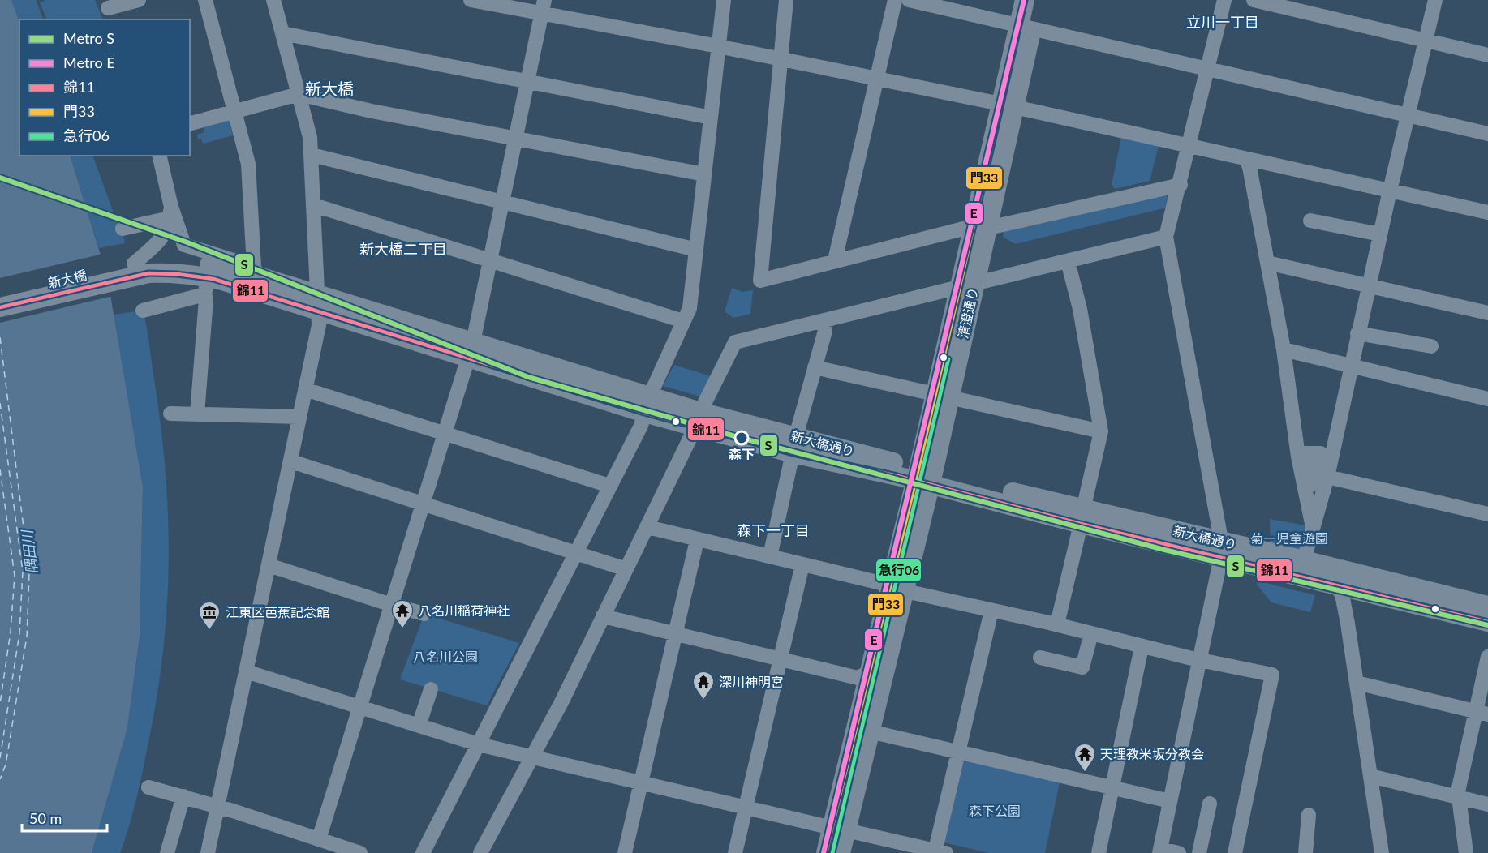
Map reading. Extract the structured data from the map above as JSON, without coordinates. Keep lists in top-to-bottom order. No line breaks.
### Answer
{"streets":{"main road":["新大橋","清澄通り","新大橋通り"]},"crossings":[["新大橋","新大橋通り"],["清澄通り","新大橋通り"]],"districts":["立川一丁目","新大橋","新大橋二丁目","森下一丁目"],"water":["隅田川"],"parks":["菊一児童遊園","八名川公園","森下公園"],"places":{"other":["森下"],"temple":["八名川稲荷神社","深川神明宮","天理教米坂分教会"],"museum":["江東区芭蕉記念館"]},"lines":["metro line E","transit line 門33","metro line S","transit line 錦11","transit line 急行06"],"legend":["Metro S","Metro E","錦11","門33","急行06"],"scale_bar":"50 m"}
